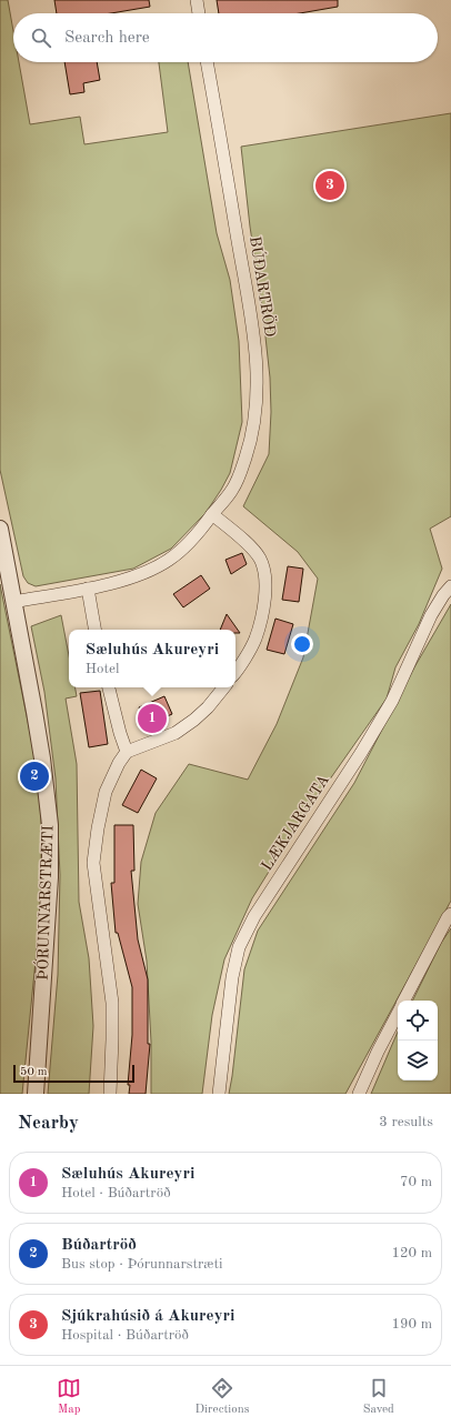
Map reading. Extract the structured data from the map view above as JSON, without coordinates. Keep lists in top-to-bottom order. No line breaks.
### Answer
{"streets":{"street":["BÚÐARTRÖÐ","LÆKJARGATA","ÞÓRUNNARSTRÆTI"]},"crossings":[["BÚÐARTRÖÐ","ÞÓRUNNARSTRÆTI"]],"scale_bar":"50 m","page":{"search":"Search here","pins":["3","1","2"],"popup":["Sæluhús Akureyri","Hotel"],"scale":"50 m","heading":["Nearby","3 results"],"list":[{"mark":"1","name":"Sæluhús Akureyri","note":"Hotel · Búðartröð","value":"70 m"},{"mark":"2","name":"Búðartröð","note":"Bus stop · Þórunnarstræti","value":"120 m"},{"mark":"3","name":"Sjúkrahúsið á Akureyri","note":"Hospital · Búðartröð","value":"190 m"}],"nav":["Map","Directions","Saved"]}}
